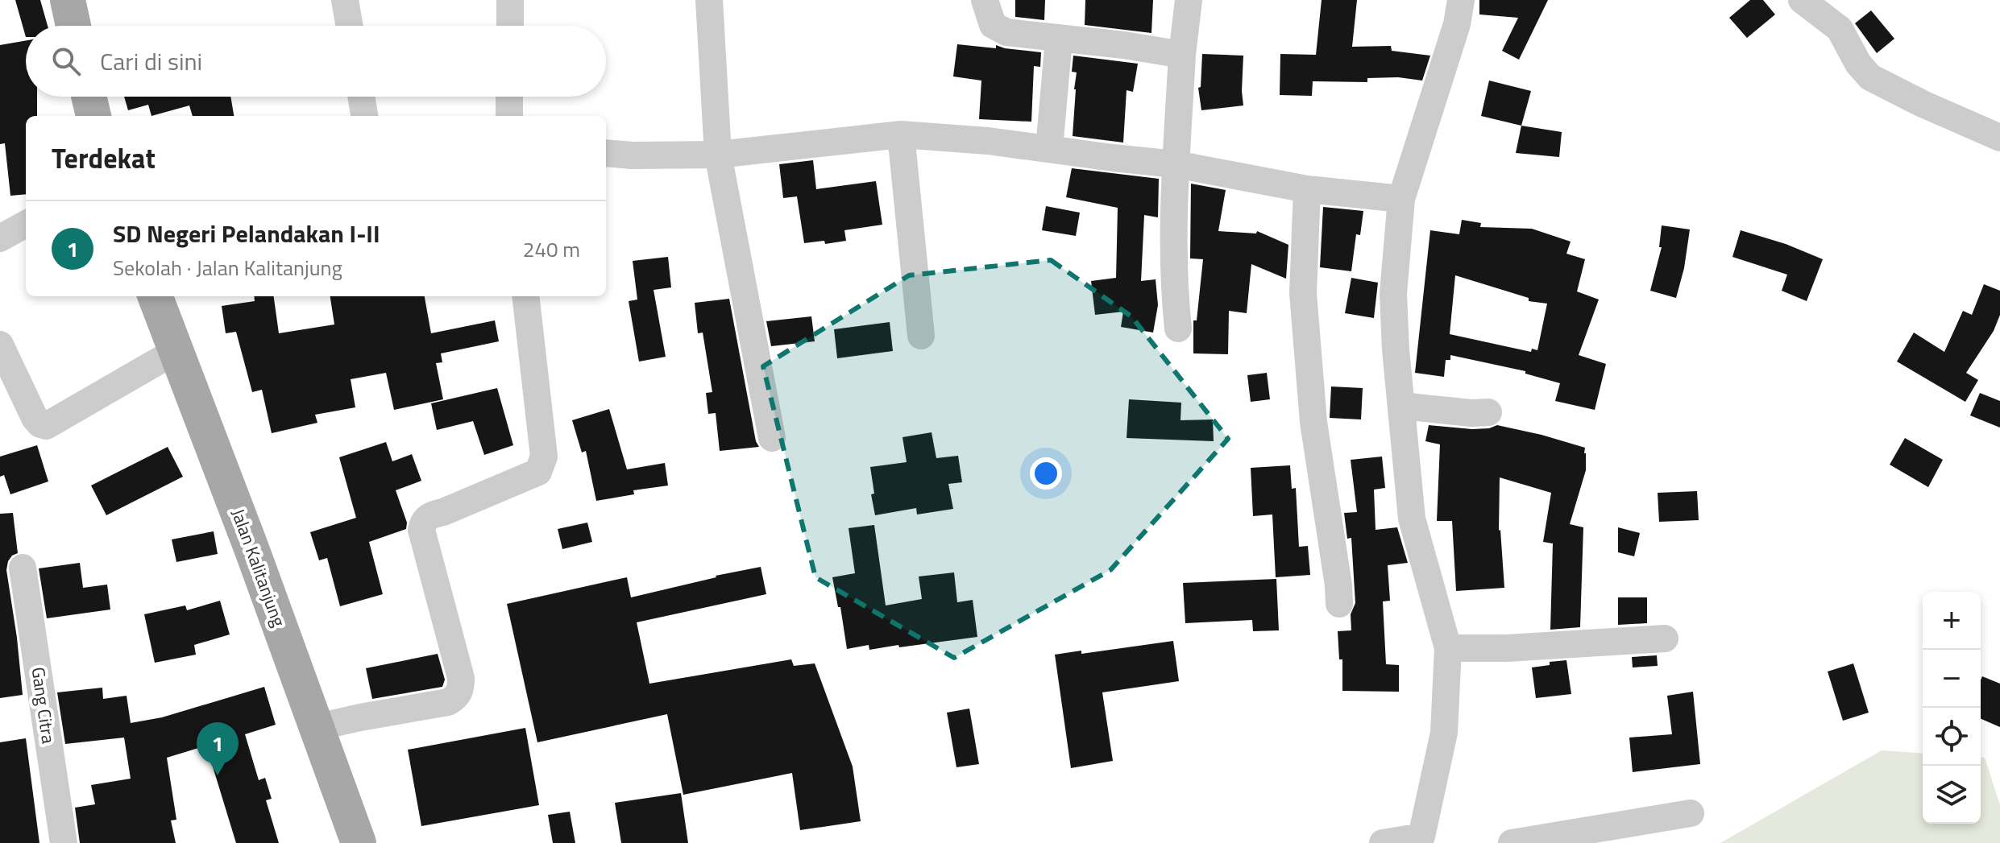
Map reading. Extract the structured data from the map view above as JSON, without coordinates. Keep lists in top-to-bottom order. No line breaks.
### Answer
{"streets":{"main road":["Jalan Kalitanjung"],"street":["Gang Citra"]},"page":{"search":"Cari di sini","heading":"Terdekat","list":[{"mark":"1","name":"SD Negeri Pelandakan I-II","note":"Sekolah · Jalan Kalitanjung","value":"240 m"}],"map_buttons":["+","−"],"pins":"1"}}
